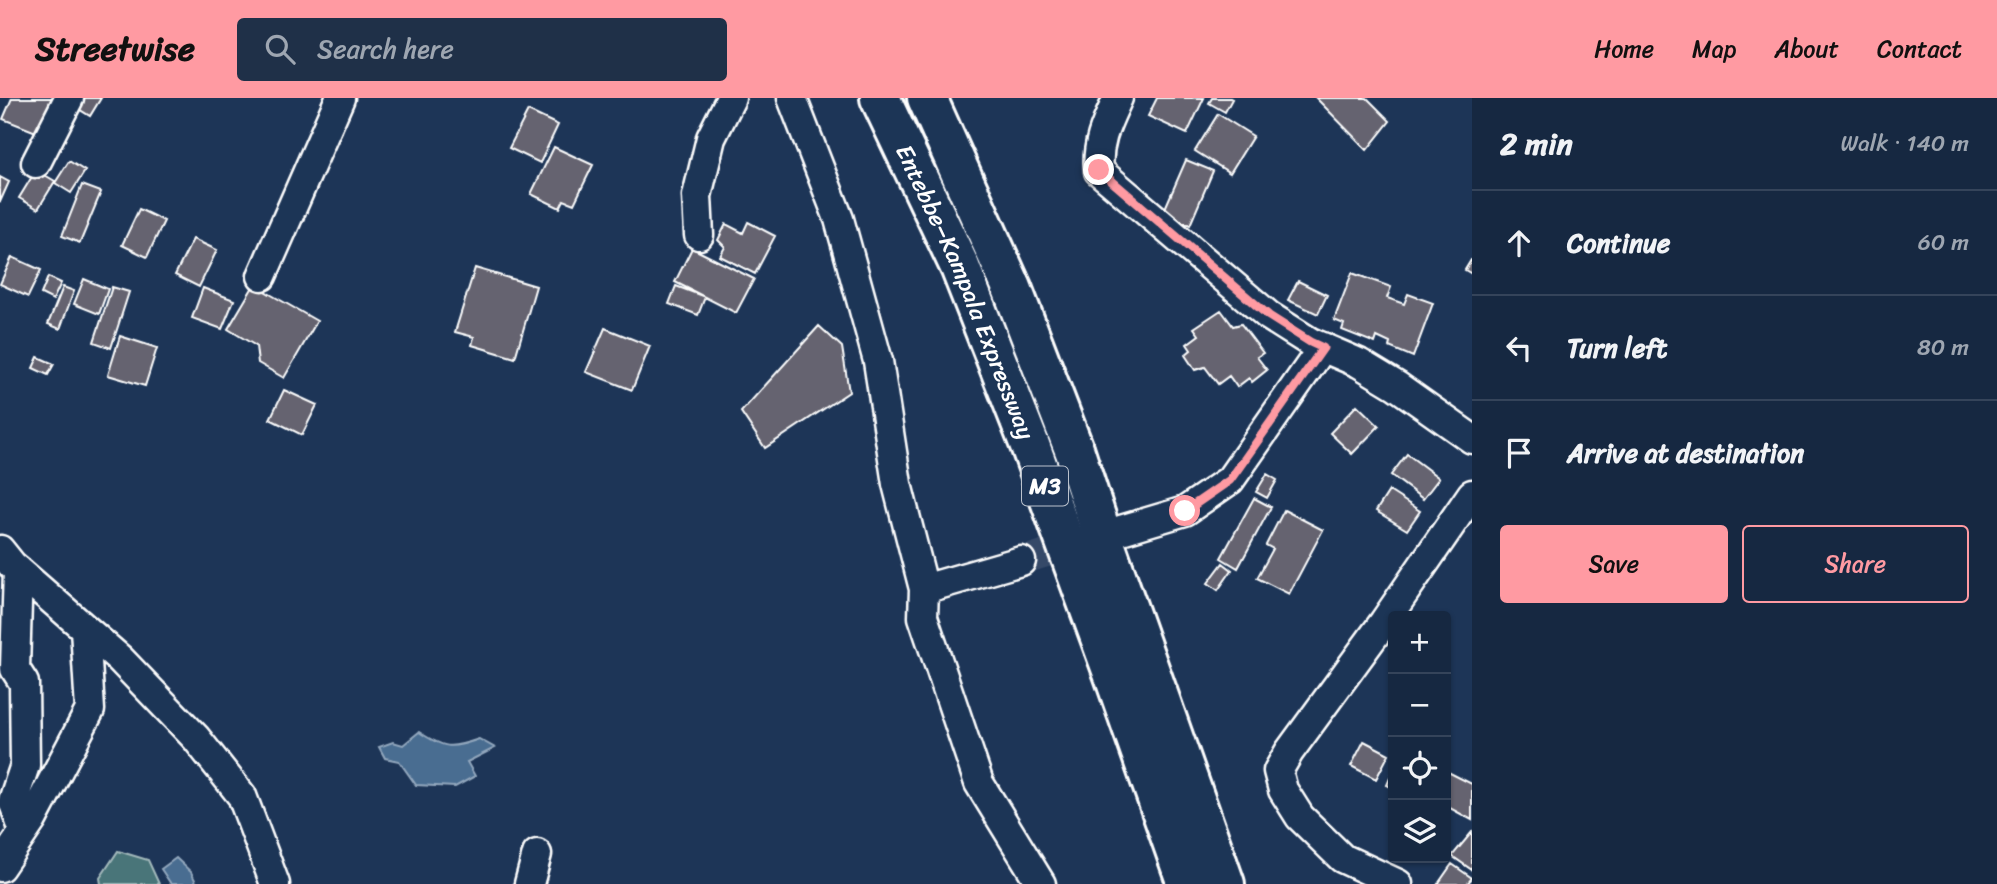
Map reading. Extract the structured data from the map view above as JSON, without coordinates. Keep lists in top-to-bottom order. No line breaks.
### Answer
{"streets":{"highway":["Entebbe–Kampala Expressway","M3"]},"page":{"header":"Streetwise","search":"Search here","nav":["Home","Map","About","Contact"],"heading":["2 min","Walk · 140 m"],"list":[["Continue","60 m"],["Turn left","80 m"],"Arrive at destination"],"buttons":["Save","Share"],"map_buttons":["+","−"]}}
